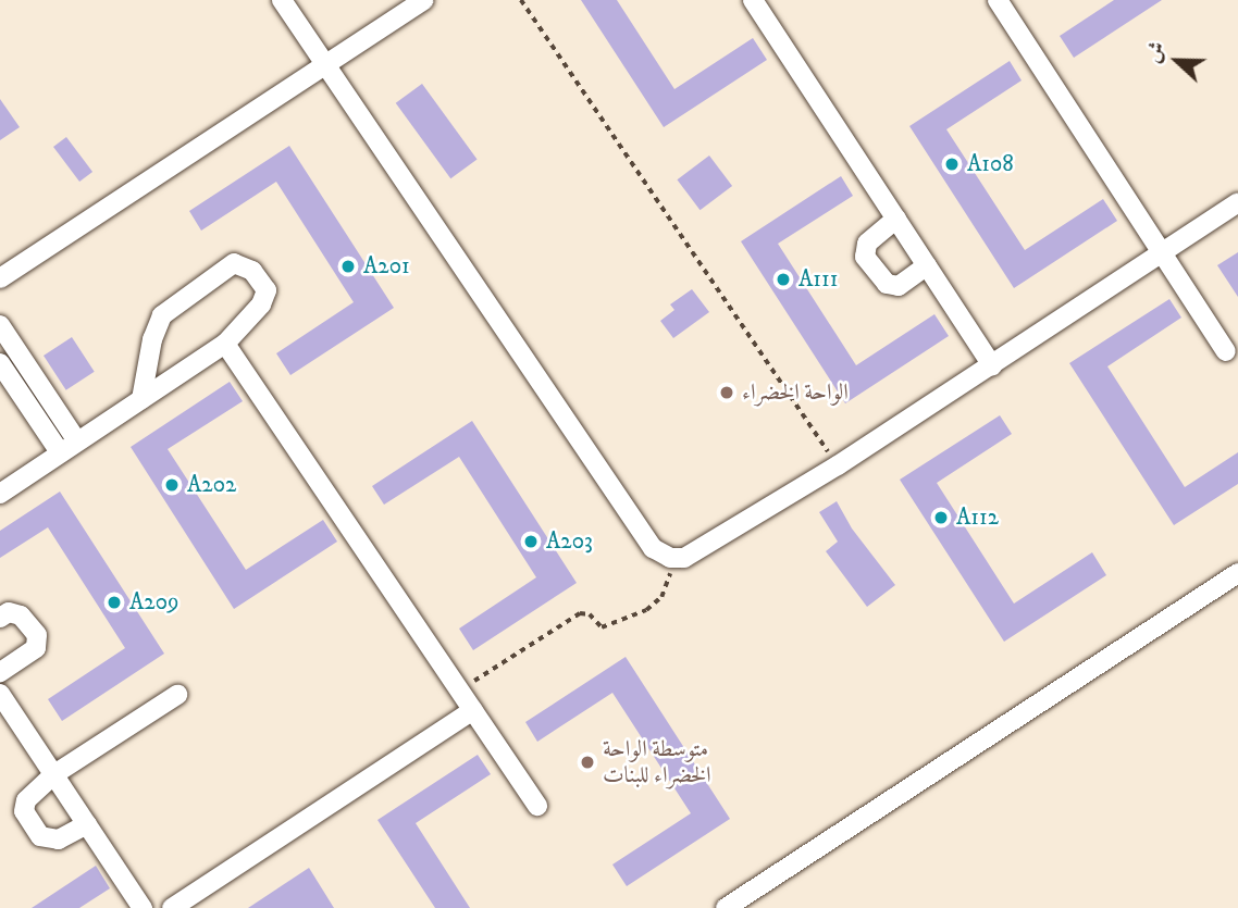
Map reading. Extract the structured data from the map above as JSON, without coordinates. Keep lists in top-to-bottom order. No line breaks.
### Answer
{"places":["A108","A201","A111","الواحة الخضراء","A202","A112","A203","A209","متوسطة الواحة الخضراء للبنات"],"north":"left"}
